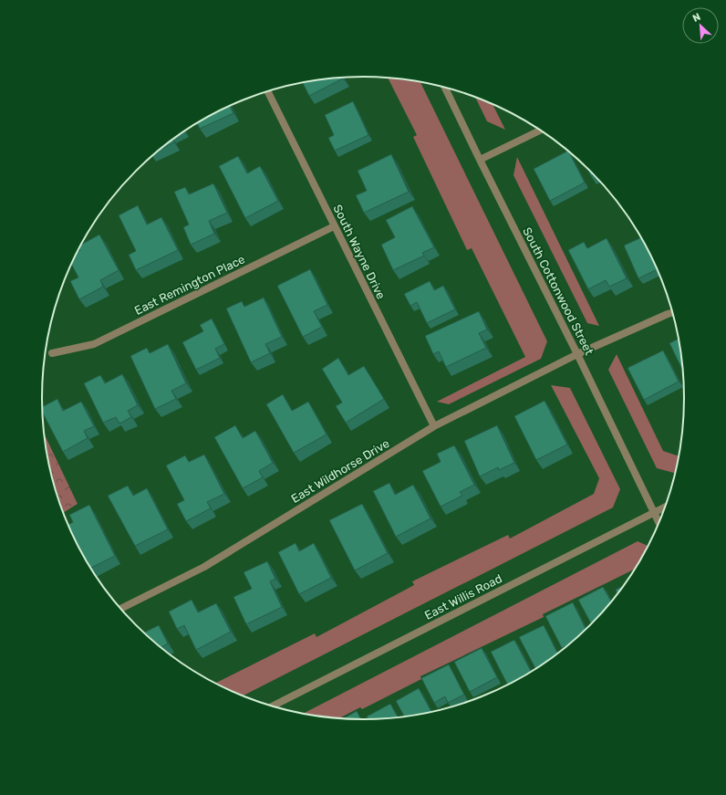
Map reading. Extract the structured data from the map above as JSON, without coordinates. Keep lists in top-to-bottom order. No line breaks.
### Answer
{"streets":{"street":["South Wayne Drive","East Remington Place","South Cottonwood Street","East Wildhorse Drive","East Willis Road"]},"crossings":[["South Wayne Drive","East Remington Place"],["South Wayne Drive","East Wildhorse Drive"],["South Cottonwood Street","East Wildhorse Drive"],["South Cottonwood Street","East Willis Road"]],"north":"top left"}
